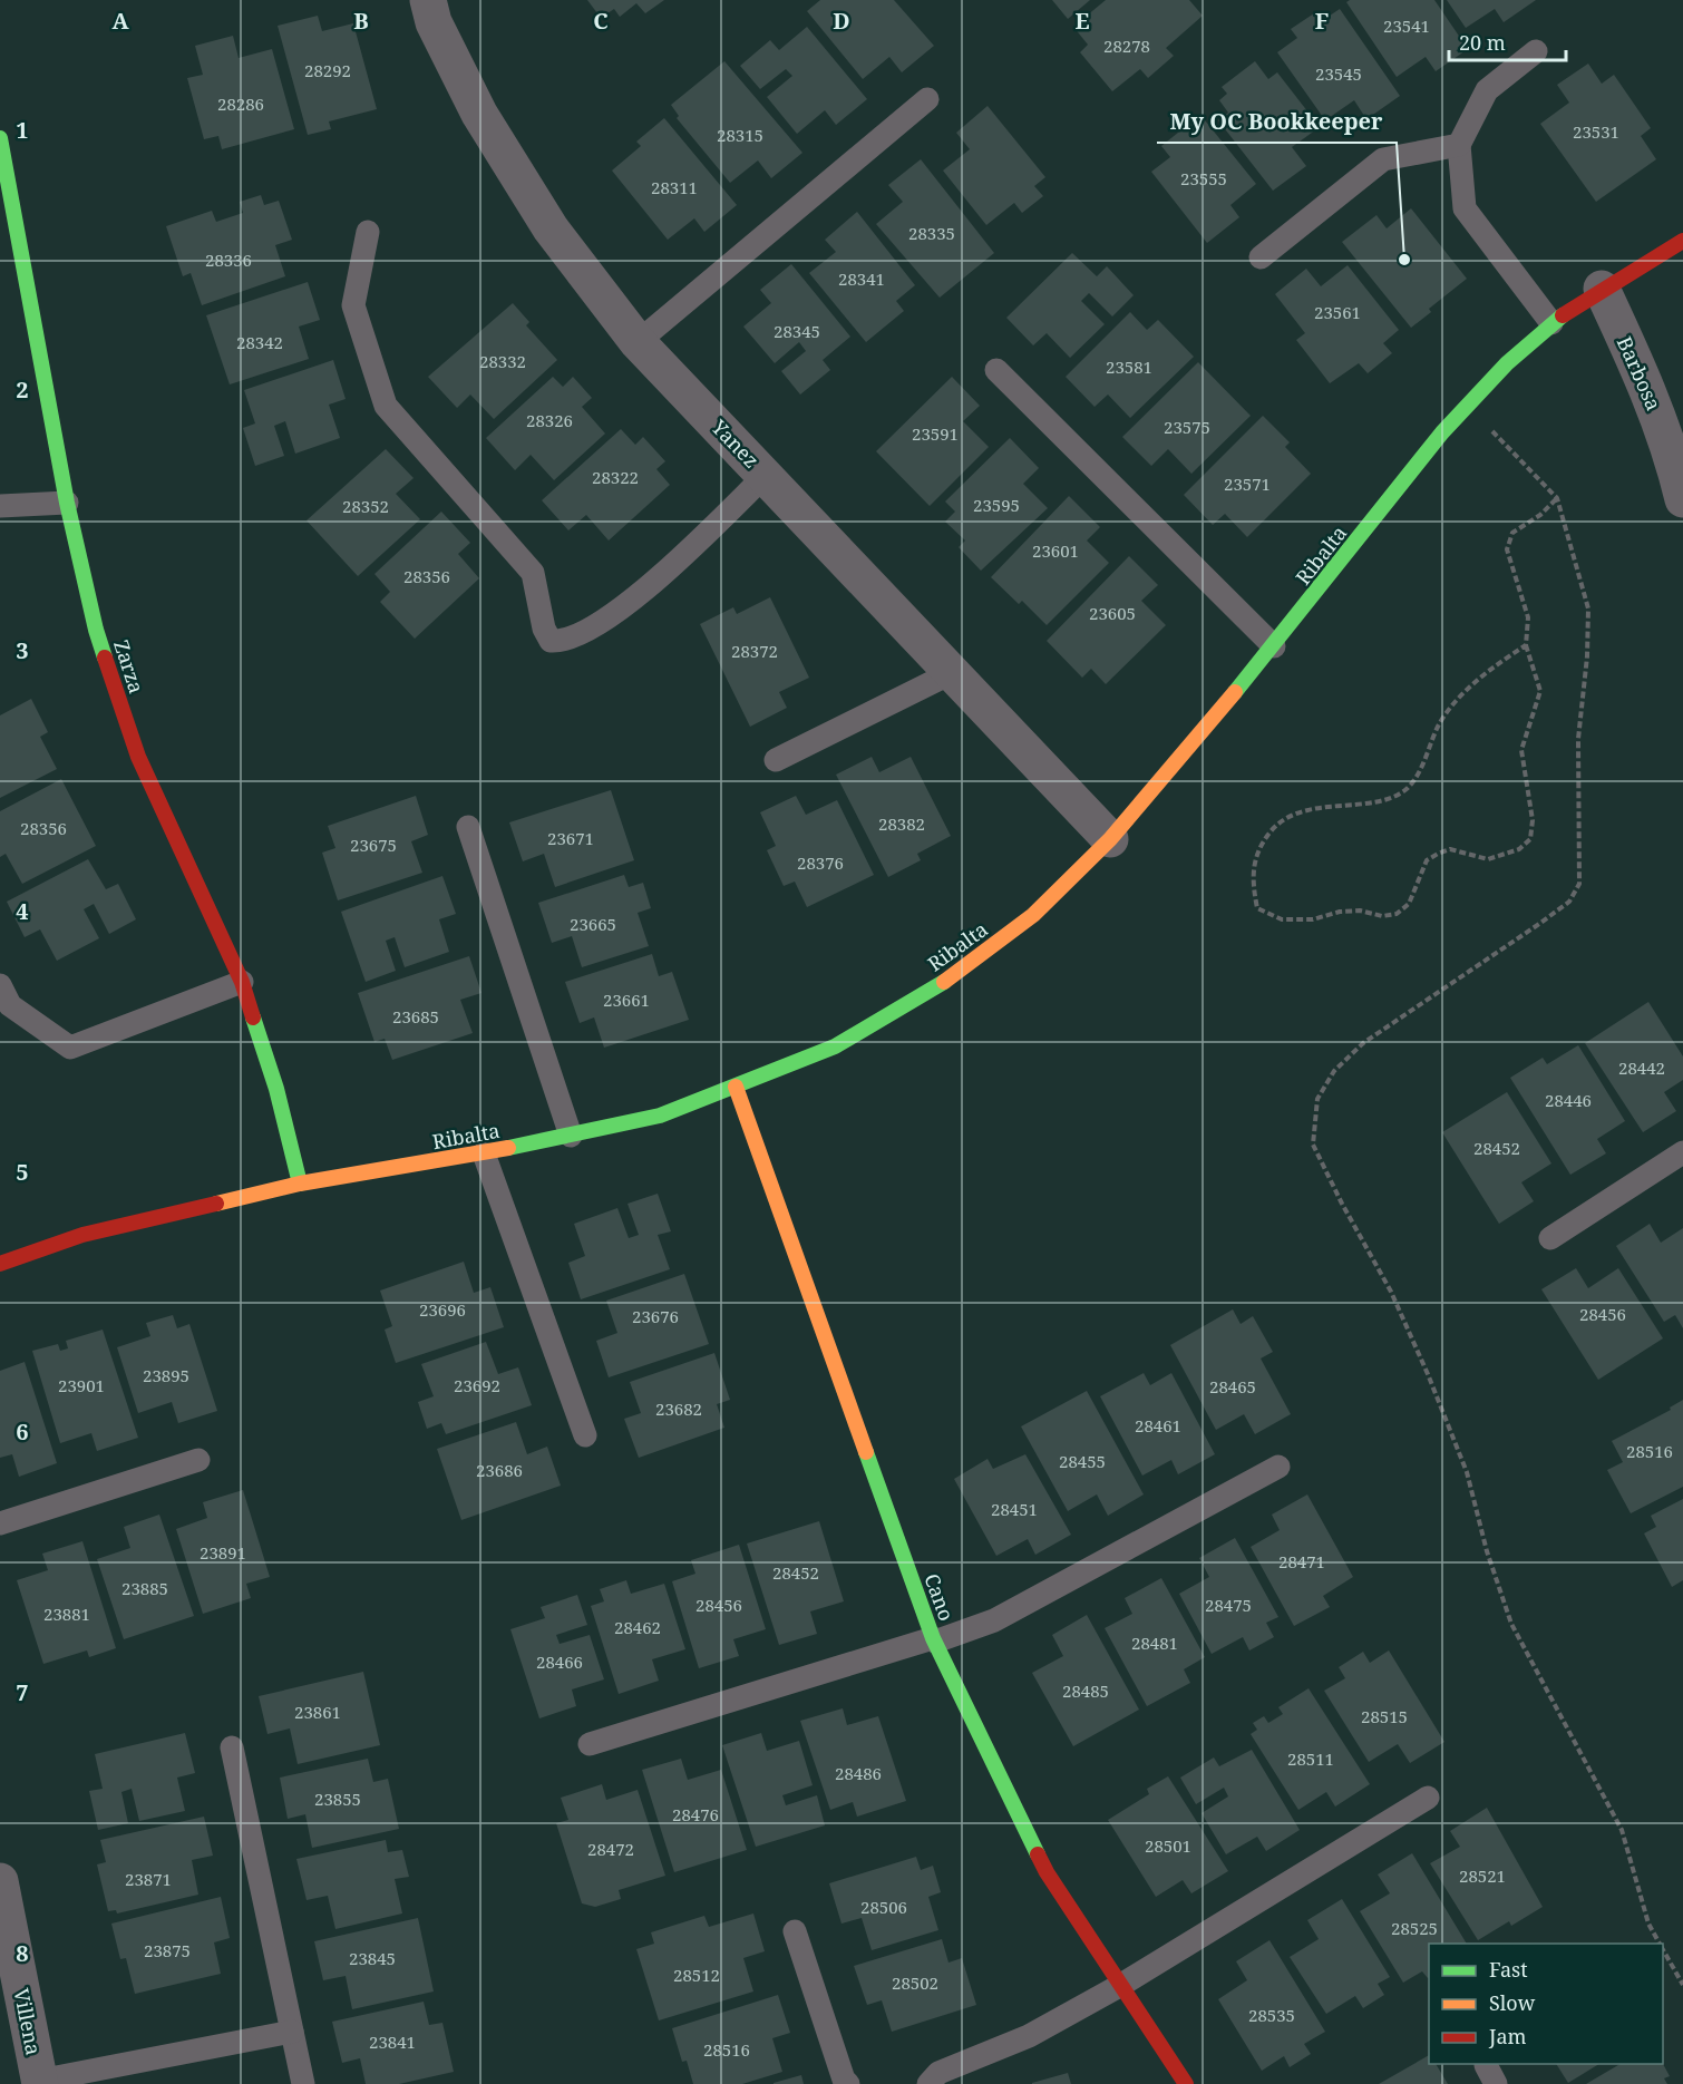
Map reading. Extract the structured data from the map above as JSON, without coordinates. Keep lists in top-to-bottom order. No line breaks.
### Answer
{"streets":{"street":["Barbosa","Yanez","Ribalta","Zarza","Cano","Villena"]},"crossings":[["Barbosa","Ribalta"],["Yanez","Ribalta"],["Ribalta","Zarza"],["Ribalta","Cano"]],"places":["My OC Bookkeeper"],"house_numbers":["23541","28278","28292","23545","28286","23531","28315","23555","28311","28335","28336","28341","23561","28345","28342","28332","23581","28326","23575","23591","28322","23571","23595","28352","23601","28356","23605","28372","28382","28356","23671","23675","28376","23665","23661","23685","28442","28446","28452","23696","28456","23676","23895","23901","23692","28465","23682","28461","28516","28455","23686","28451","23891","28471","28452","23885","28456","28475","23881","28462","28481","28466","28485","23861","28515","28511","28486","23855","28476","28501","28472","28521","23871","28506","28525","23875","23845","28512","28502","28535","23841","28516"],"legend":["Fast","Slow","Jam"],"scale_bar":"20 m","grid":{"columns":["A","B","C","D","E","F"],"rows":["1","2","3","4","5","6","7","8"]}}
